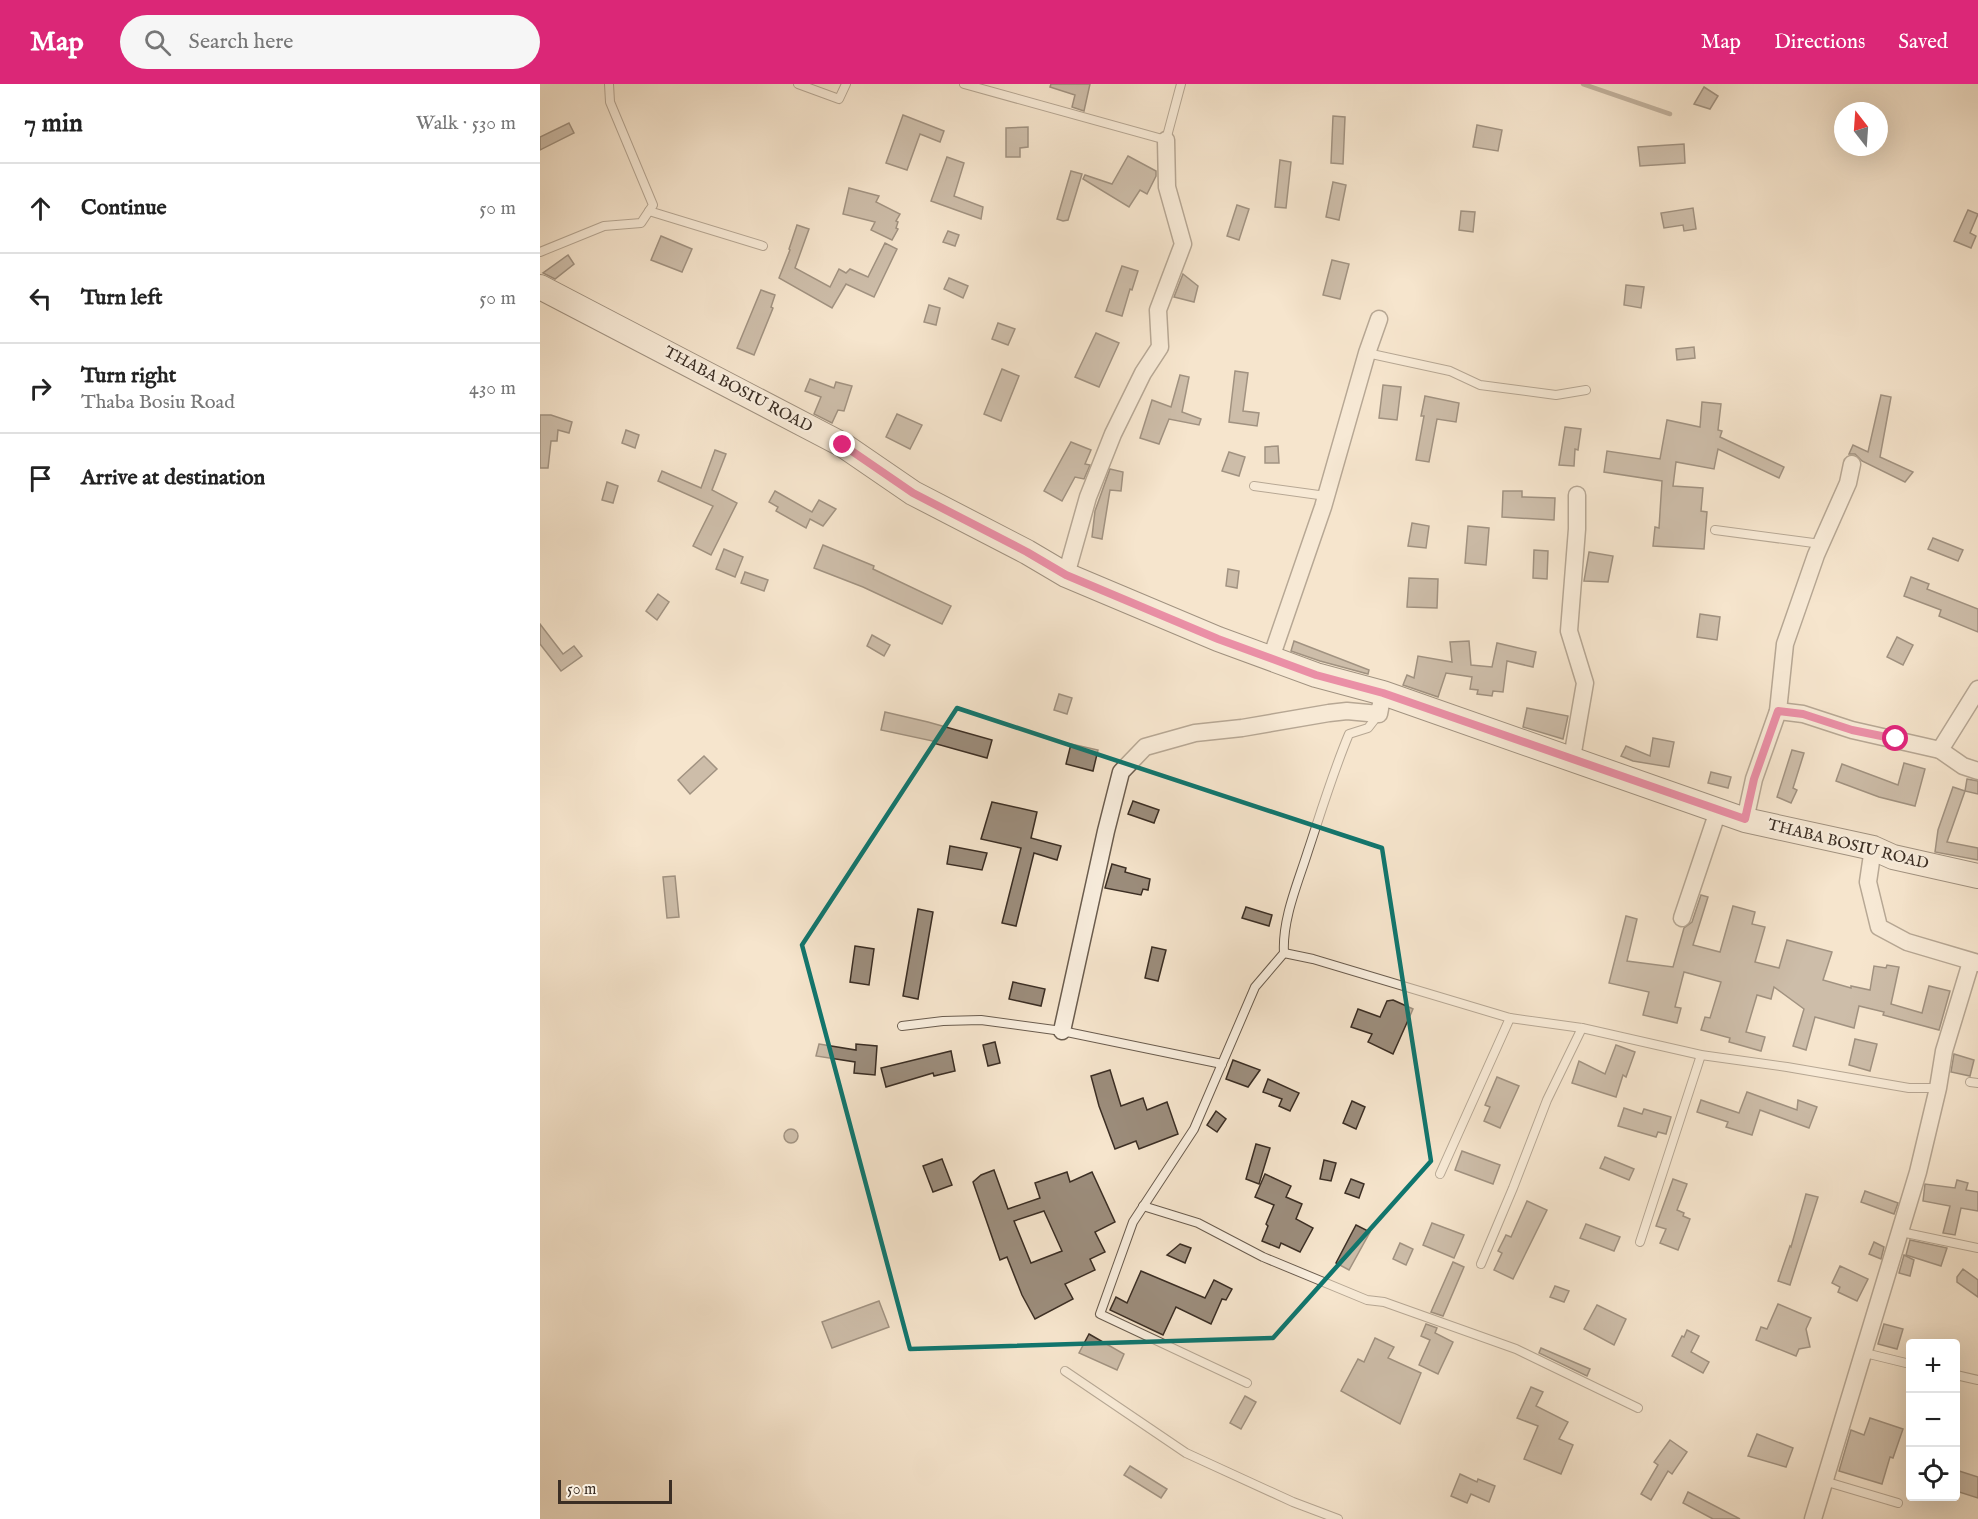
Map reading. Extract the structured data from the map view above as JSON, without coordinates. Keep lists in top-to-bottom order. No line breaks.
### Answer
{"streets":{"street":["THABA BOSIU ROAD"]},"scale_bar":"50 m","north":"top","page":{"header":"Map","search":"Search here","nav":["Map","Directions","Saved"],"heading":["7 min","Walk · 530 m"],"list":[["Continue","50 m"],["Turn left","50 m"],["Turn right","Thaba Bosiu Road","430 m"],"Arrive at destination"],"map_buttons":["+","−"],"scale":"50 m"}}
